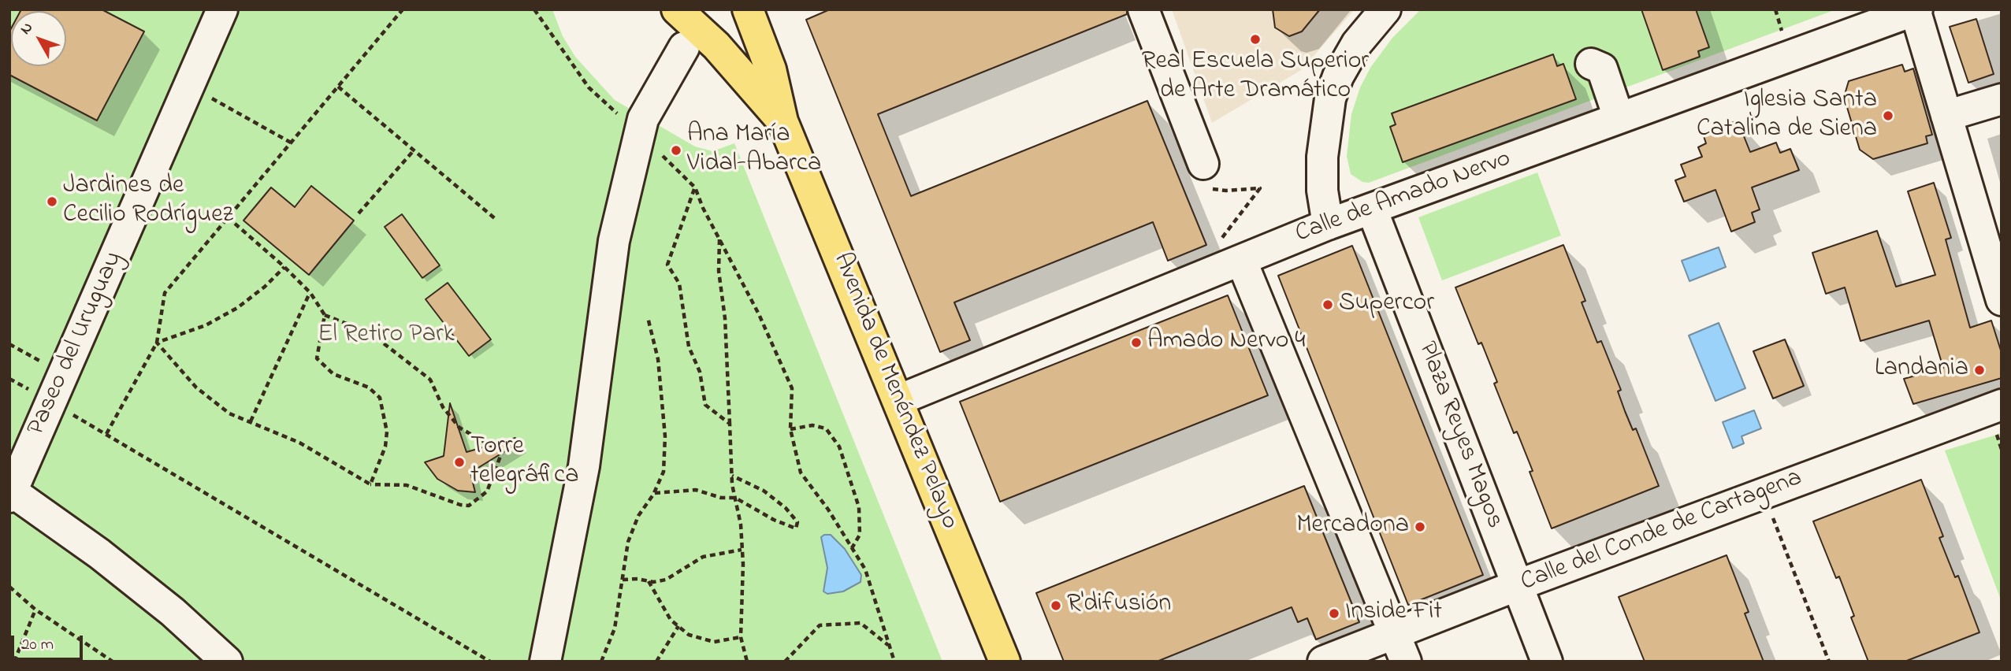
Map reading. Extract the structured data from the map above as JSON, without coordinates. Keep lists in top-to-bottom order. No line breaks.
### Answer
{"streets":{"main road":["Avenida de Menéndez Pelayo"],"street":["Calle de Amado Nervo","Paseo del Uruguay","Plaza Reyes Magos","Calle del Conde de Cartagena"]},"crossings":[["Calle de Amado Nervo","Avenida de Menéndez Pelayo"],["Calle de Amado Nervo","Plaza Reyes Magos"],["Plaza Reyes Magos","Calle del Conde de Cartagena"]],"parks":["El Retiro Park"],"places":["Real Escuela Superior de Arte Dramático","Iglesia Santa Catalina de Siena","Ana María Vidal-Abarca","Jardines de Cecilio Rodríguez","Supercor","Amado Nervo 4","Landania","Torre telegráfica","Mercadona","R'difusión","Inside Fit"],"scale_bar":"20 m","north":"top left"}
